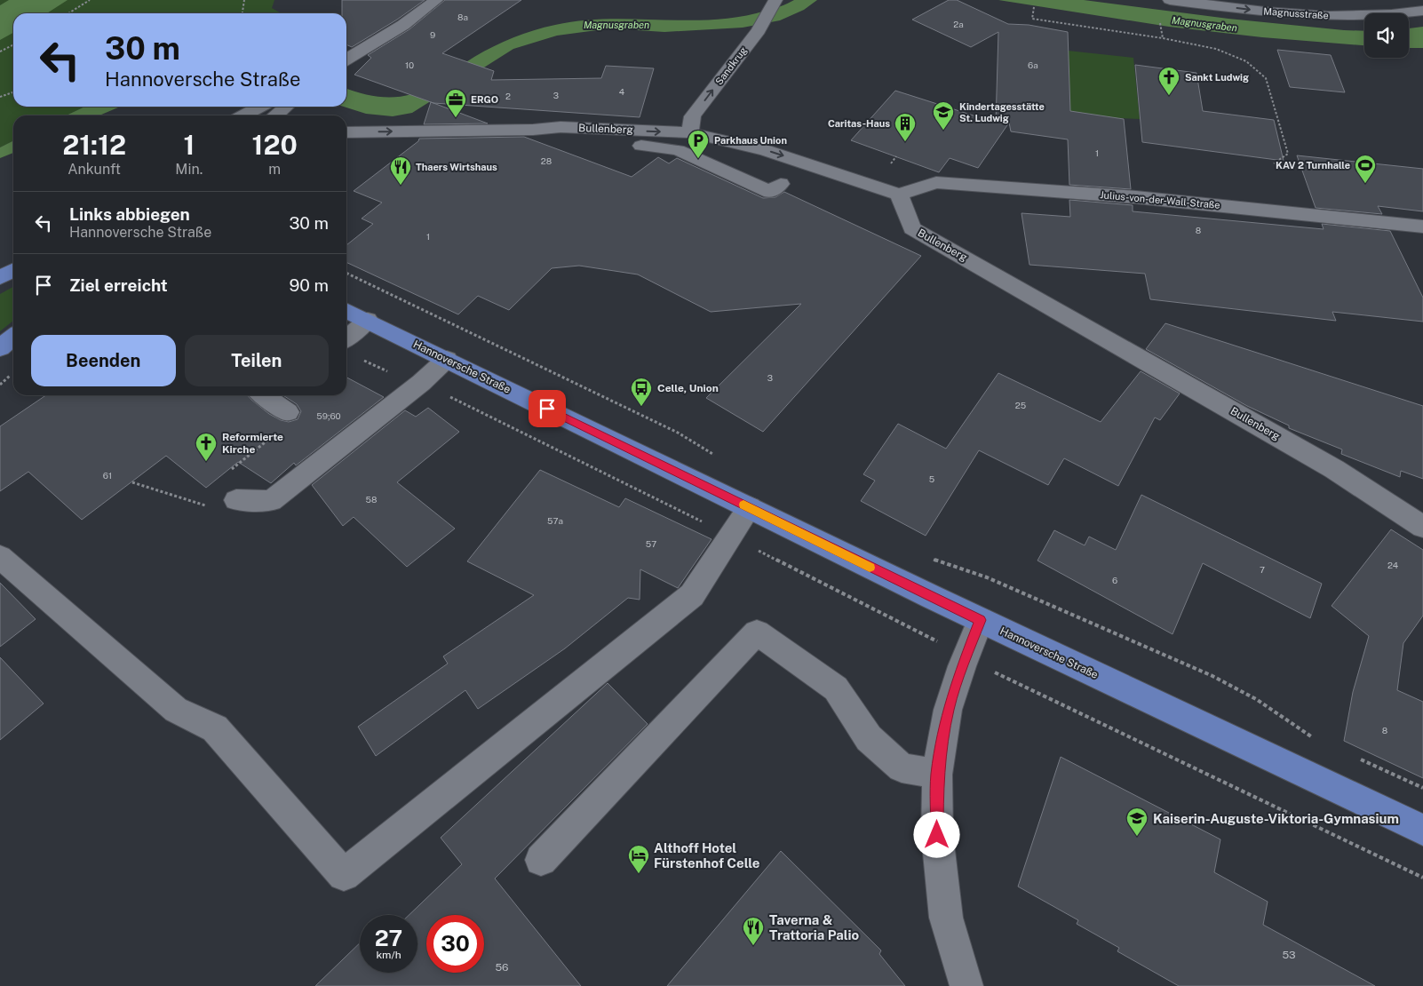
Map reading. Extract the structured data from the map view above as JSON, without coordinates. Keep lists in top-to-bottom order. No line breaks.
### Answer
{"streets":{"main road":["Hannoversche Straße"],"street":["Magnusstraße","Sandkrug","Bullenberg","Julius-von-der-Wall-Straße"]},"crossings":[["Sandkrug","Bullenberg"],["Bullenberg","Julius-von-der-Wall-Straße"]],"one_way":["Magnusstraße","Sandkrug","Bullenberg"],"water":["Magnusgraben"],"places":{"church":["Sankt Ludwig","Reformierte Kirche"],"office":["ERGO"],"school or university":["Kindertagesstätte St. Ludwig","Kaiserin-Auguste-Viktoria-Gymnasium"],"building":["Caritas-Haus"],"parking":["Parkhaus Union"],"sports":["KAV 2 Turnhalle"],"restaurant":["Thaers Wirtshaus","Taverna & Trattoria Palio"],"bus stop":["Celle, Union"],"hotel":["Althoff Hotel Fürstenhof Celle"]},"house_numbers":["8a","2a","9","10","6a","4","3","2","1","28","8","1","3","25","59;60","61","5","58","57a","57","24","7","6","8","53","56"],"page":{"turn":["30 m","Hannoversche Straße"],"eta":["21:12","Ankunft","1","Min.","120","m"],"list":[{"name":"Links abbiegen","note":"Hannoversche Straße","value":"30 m"},{"name":"Ziel erreicht","value":"90 m"}],"buttons":["Beenden","Teilen"],"speed":"27 km/h","limit":"30"}}
